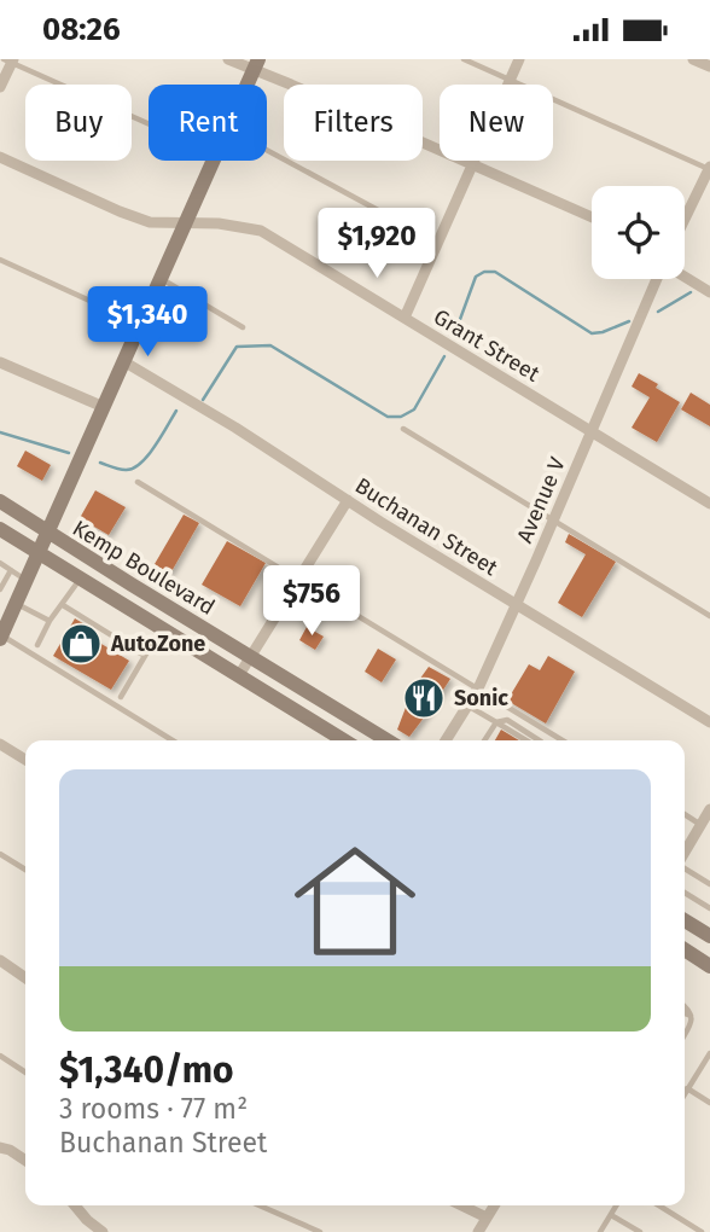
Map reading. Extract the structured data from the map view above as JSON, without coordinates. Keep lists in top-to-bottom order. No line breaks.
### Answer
{"streets":{"main road":["Kemp Boulevard"],"street":["Grant Street","Avenue V","Buchanan Street"]},"crossings":[["Grant Street","Avenue V"],["Avenue V","Buchanan Street"]],"places":{"shop":["AutoZone"],"restaurant":["Sonic"]},"page":{"status":"08:26","chip":["Buy","Rent","Filters","New"],"price":["$1,920","$1,340","$756"],"list":[{"name":"$1,340/mo","note":"3 rooms · 77 m² · Buchanan Street"}]}}
